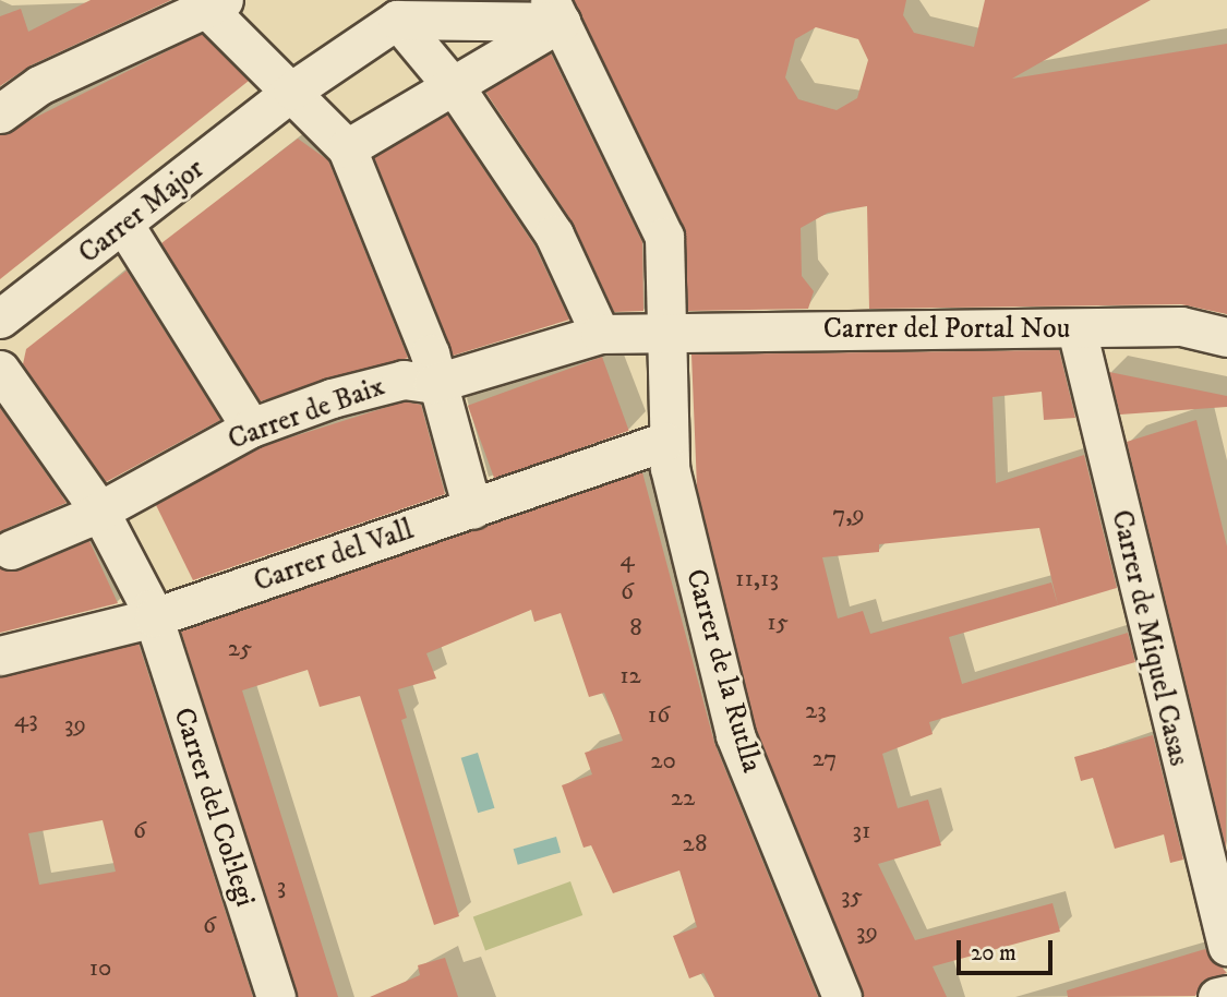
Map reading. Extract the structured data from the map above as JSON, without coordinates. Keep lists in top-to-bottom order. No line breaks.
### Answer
{"streets":{"street":["Carrer Major","Carrer del Portal Nou","Carrer de Baix","Carrer del Vall","Carrer de Miquel Casas","Carrer de la Rutlla","Carrer del Col·legi"]},"crossings":[["Carrer del Portal Nou","Carrer de Baix"],["Carrer del Portal Nou","Carrer de Miquel Casas"],["Carrer del Portal Nou","Carrer de la Rutlla"],["Carrer de Baix","Carrer de la Rutlla"],["Carrer de Baix","Carrer del Col·legi"],["Carrer del Vall","Carrer de la Rutlla"],["Carrer del Vall","Carrer del Col·legi"]],"house_numbers":["7,9","4","11,13","6","15","8","25","12","23","16","43","39","27","20","22","6","31","28","3","35","6","39","10"],"scale_bar":"20 m"}
